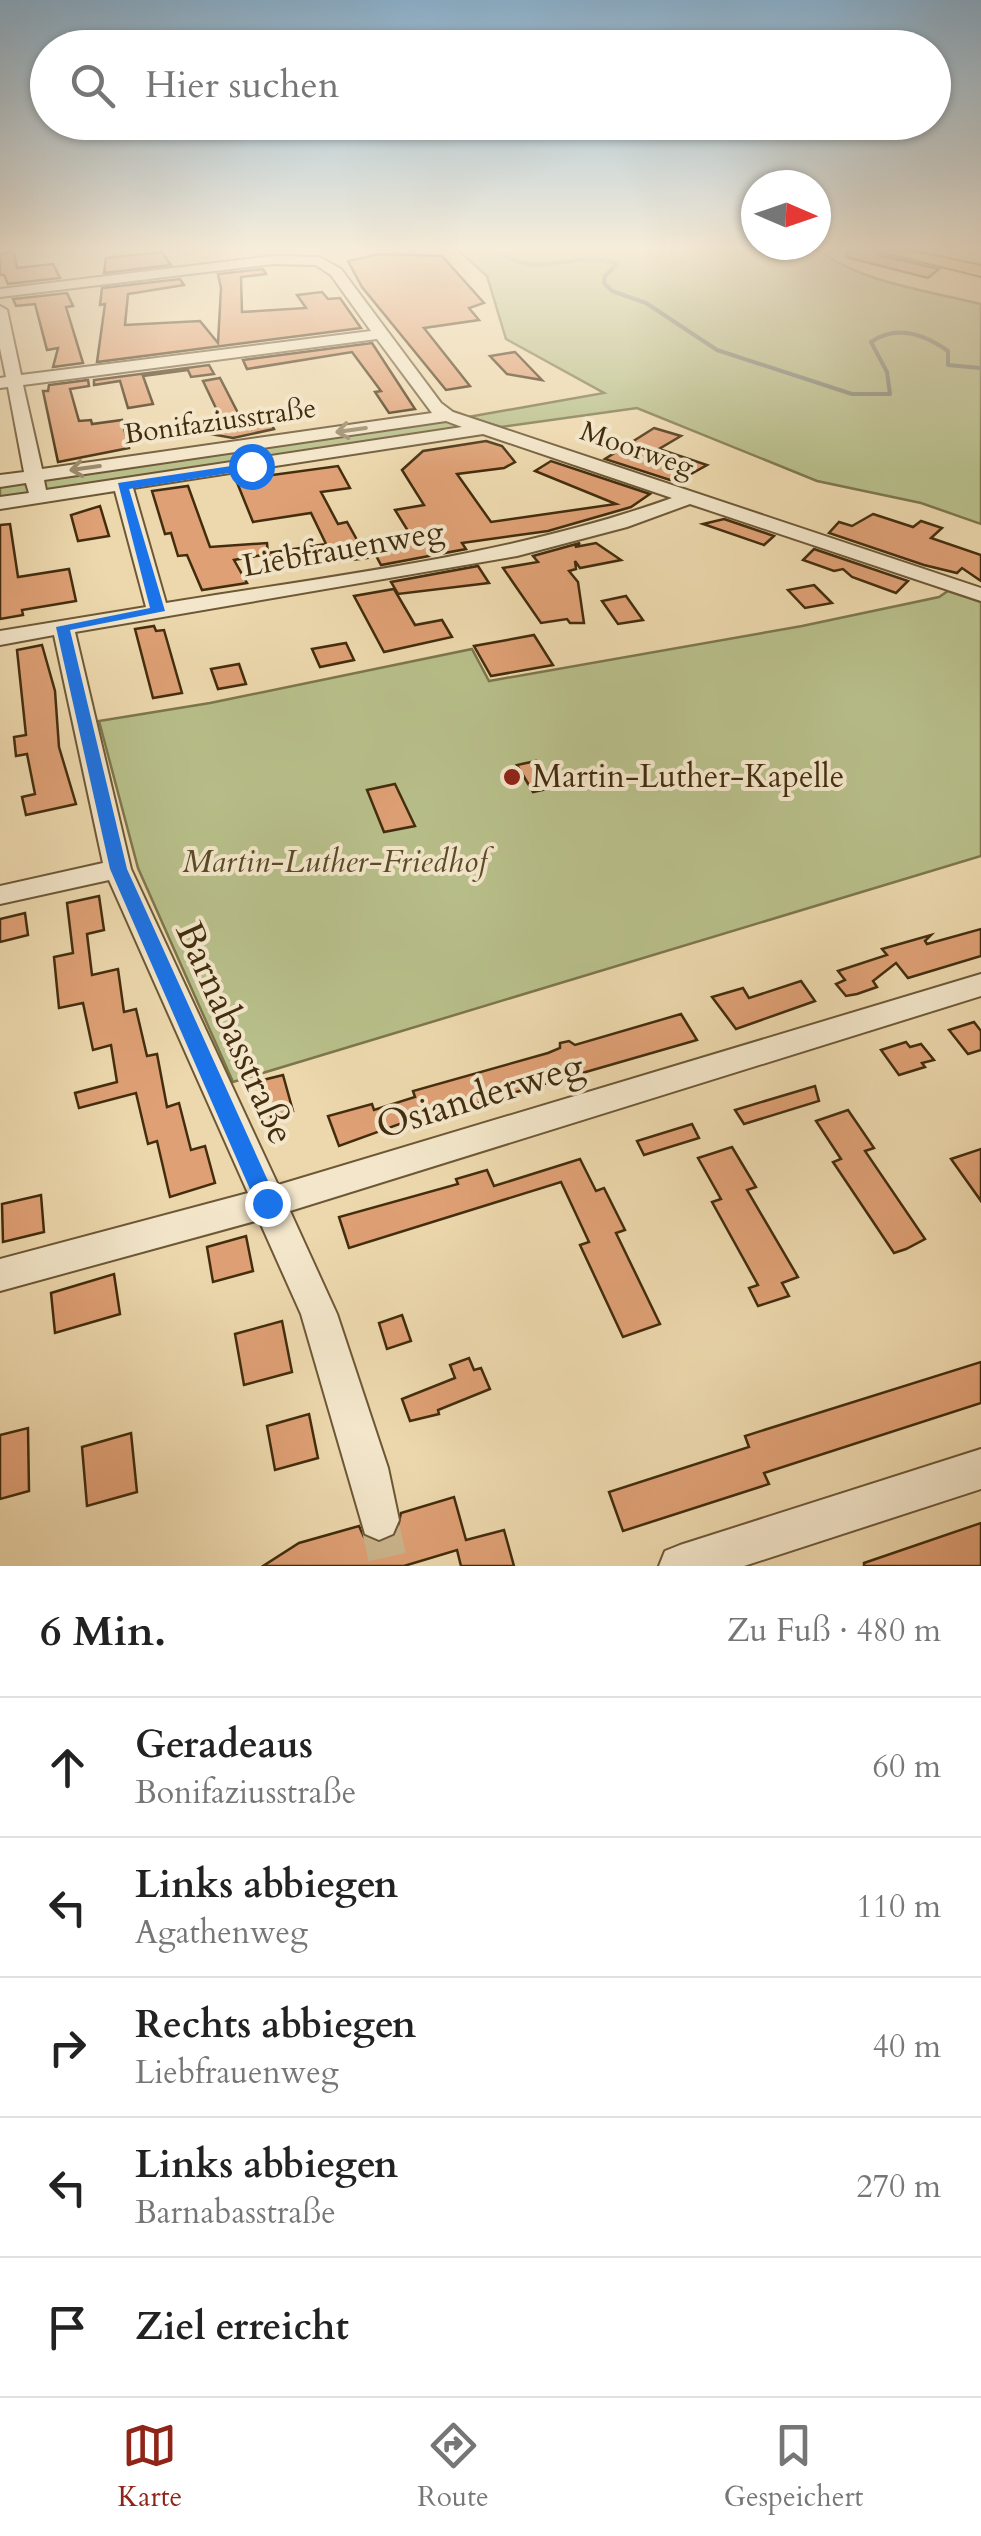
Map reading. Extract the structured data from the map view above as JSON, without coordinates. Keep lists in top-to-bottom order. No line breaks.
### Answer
{"streets":{"street":["Bonifaziusstraße","Moorweg","Liebfrauenweg","Barnabasstraße","Osianderweg"]},"crossings":[["Bonifaziusstraße","Moorweg"],["Moorweg","Liebfrauenweg"],["Liebfrauenweg","Barnabasstraße"],["Barnabasstraße","Osianderweg"]],"parks":["Martin-Luther-Friedhof"],"places":["Martin-Luther-Kapelle"],"north":"right","page":{"search":"Hier suchen","heading":["6 Min.","Zu Fuß · 480 m"],"list":[["Geradeaus","Bonifaziusstraße","60 m"],["Links abbiegen","Agathenweg","110 m"],["Rechts abbiegen","Liebfrauenweg","40 m"],["Links abbiegen","Barnabasstraße","270 m"],"Ziel erreicht"],"nav":["Karte","Route","Gespeichert"]}}
